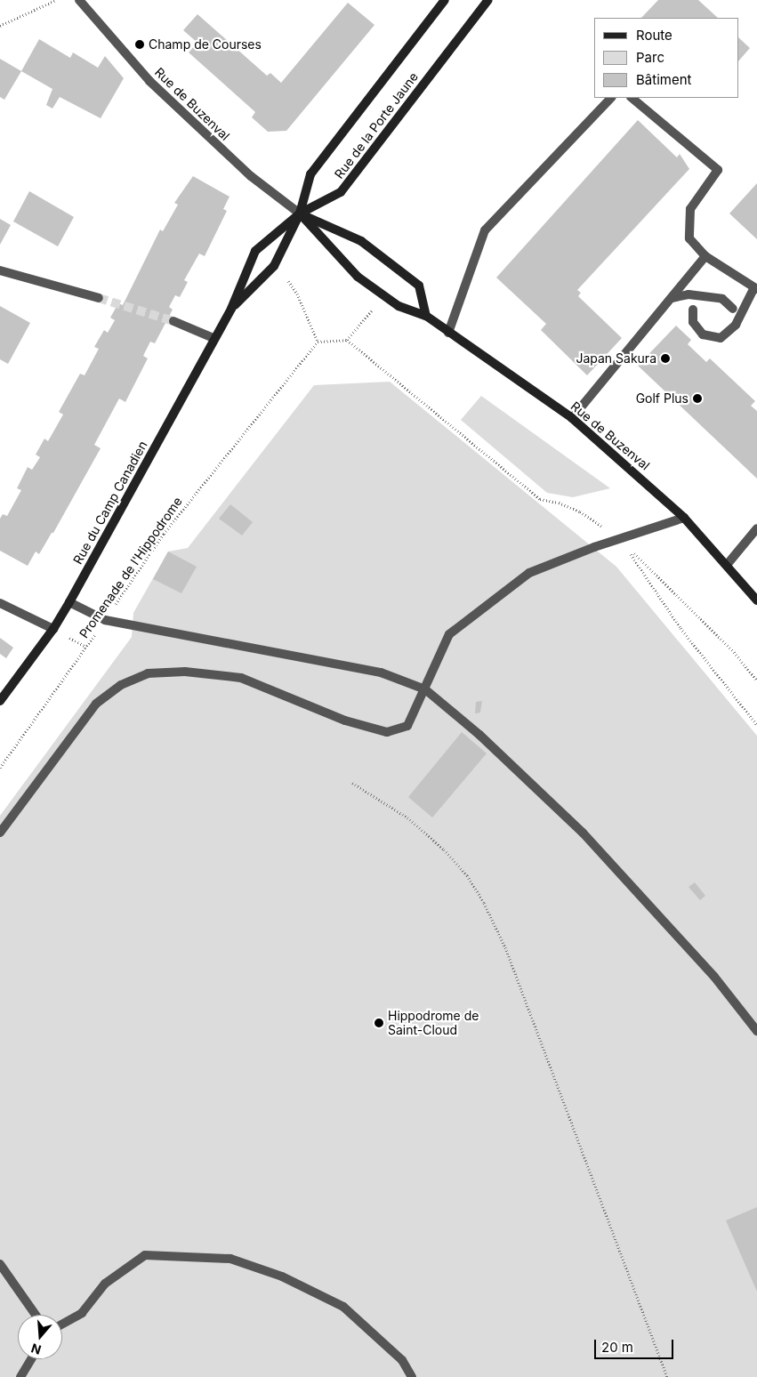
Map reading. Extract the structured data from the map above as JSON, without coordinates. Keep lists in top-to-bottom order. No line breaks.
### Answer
{"streets":{"main road":["Rue de Buzenval","Rue de la Porte Jaune","Rue du Camp Canadien"],"path":["Promenade de l'Hippodrome"]},"crossings":[["Rue de Buzenval","Rue de la Porte Jaune"],["Rue de Buzenval","Rue du Camp Canadien"],["Rue de la Porte Jaune","Rue du Camp Canadien"]],"places":["Champ de Courses","Japan Sakura","Golf Plus","Hippodrome de Saint-Cloud"],"legend":["Route","Parc","Bâtiment"],"scale_bar":"20 m","north":"bottom"}
